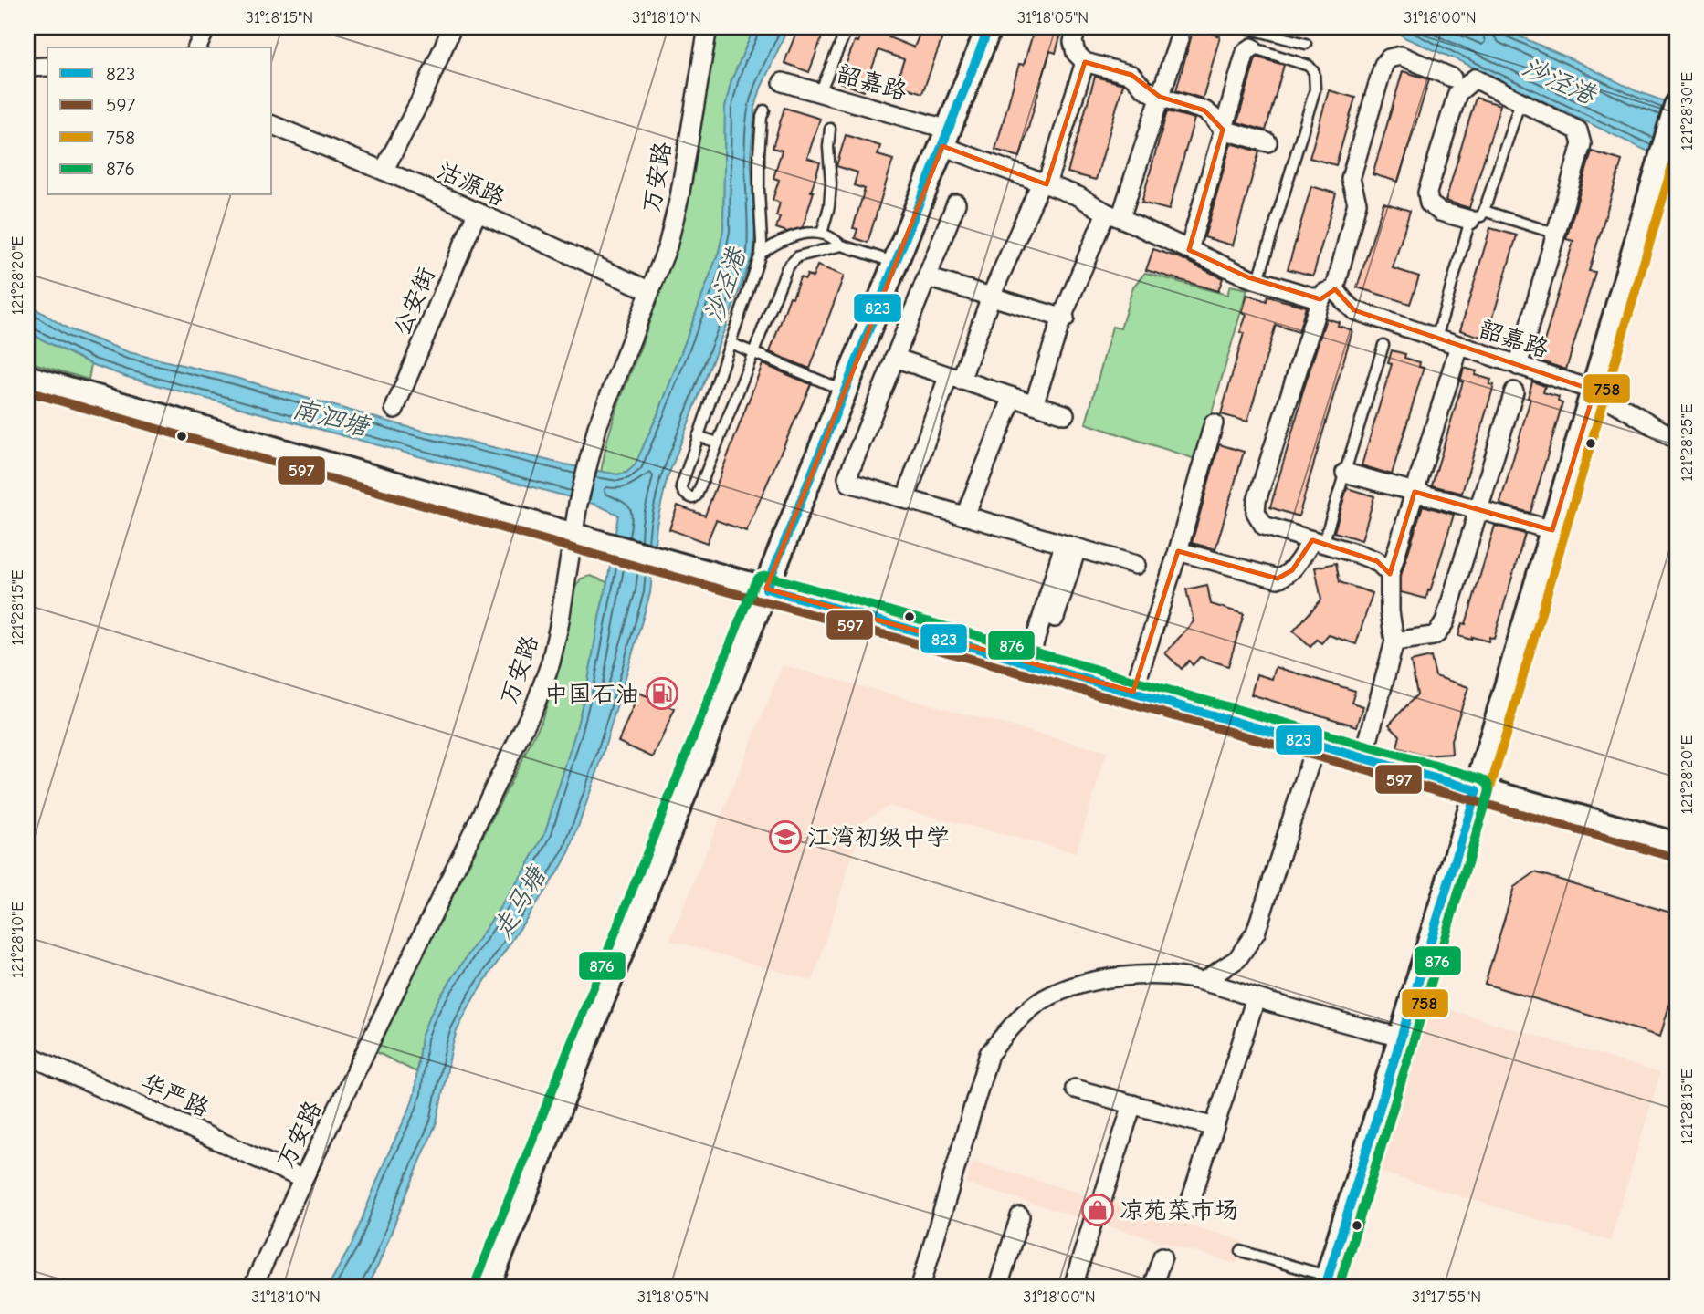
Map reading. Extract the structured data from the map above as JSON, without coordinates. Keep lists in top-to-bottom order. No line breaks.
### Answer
{"streets":{"street":["韶嘉路","万安路","沽源路","公安街","华严路"]},"crossings":[["万安路","沽源路"],["万安路","华严路"],["沽源路","公安街"]],"water":["沙泾港","南泗塘","走马塘"],"places":{"fuel station":["中国石油"],"school or university":["江湾初级中学"],"shop":["凉苑菜市场"]},"lines":["transit line 823","transit line 758","transit line 597","transit line 876"],"legend":["823","597","758","876"],"coordinates":["31°18'15\"N","31°18'10\"N","31°18'05\"N","31°18'00\"N","121°28'30\"E","121°28'20\"E","121°28'25\"E","121°28'15\"E","121°28'10\"E","31°17'55\"N"]}
